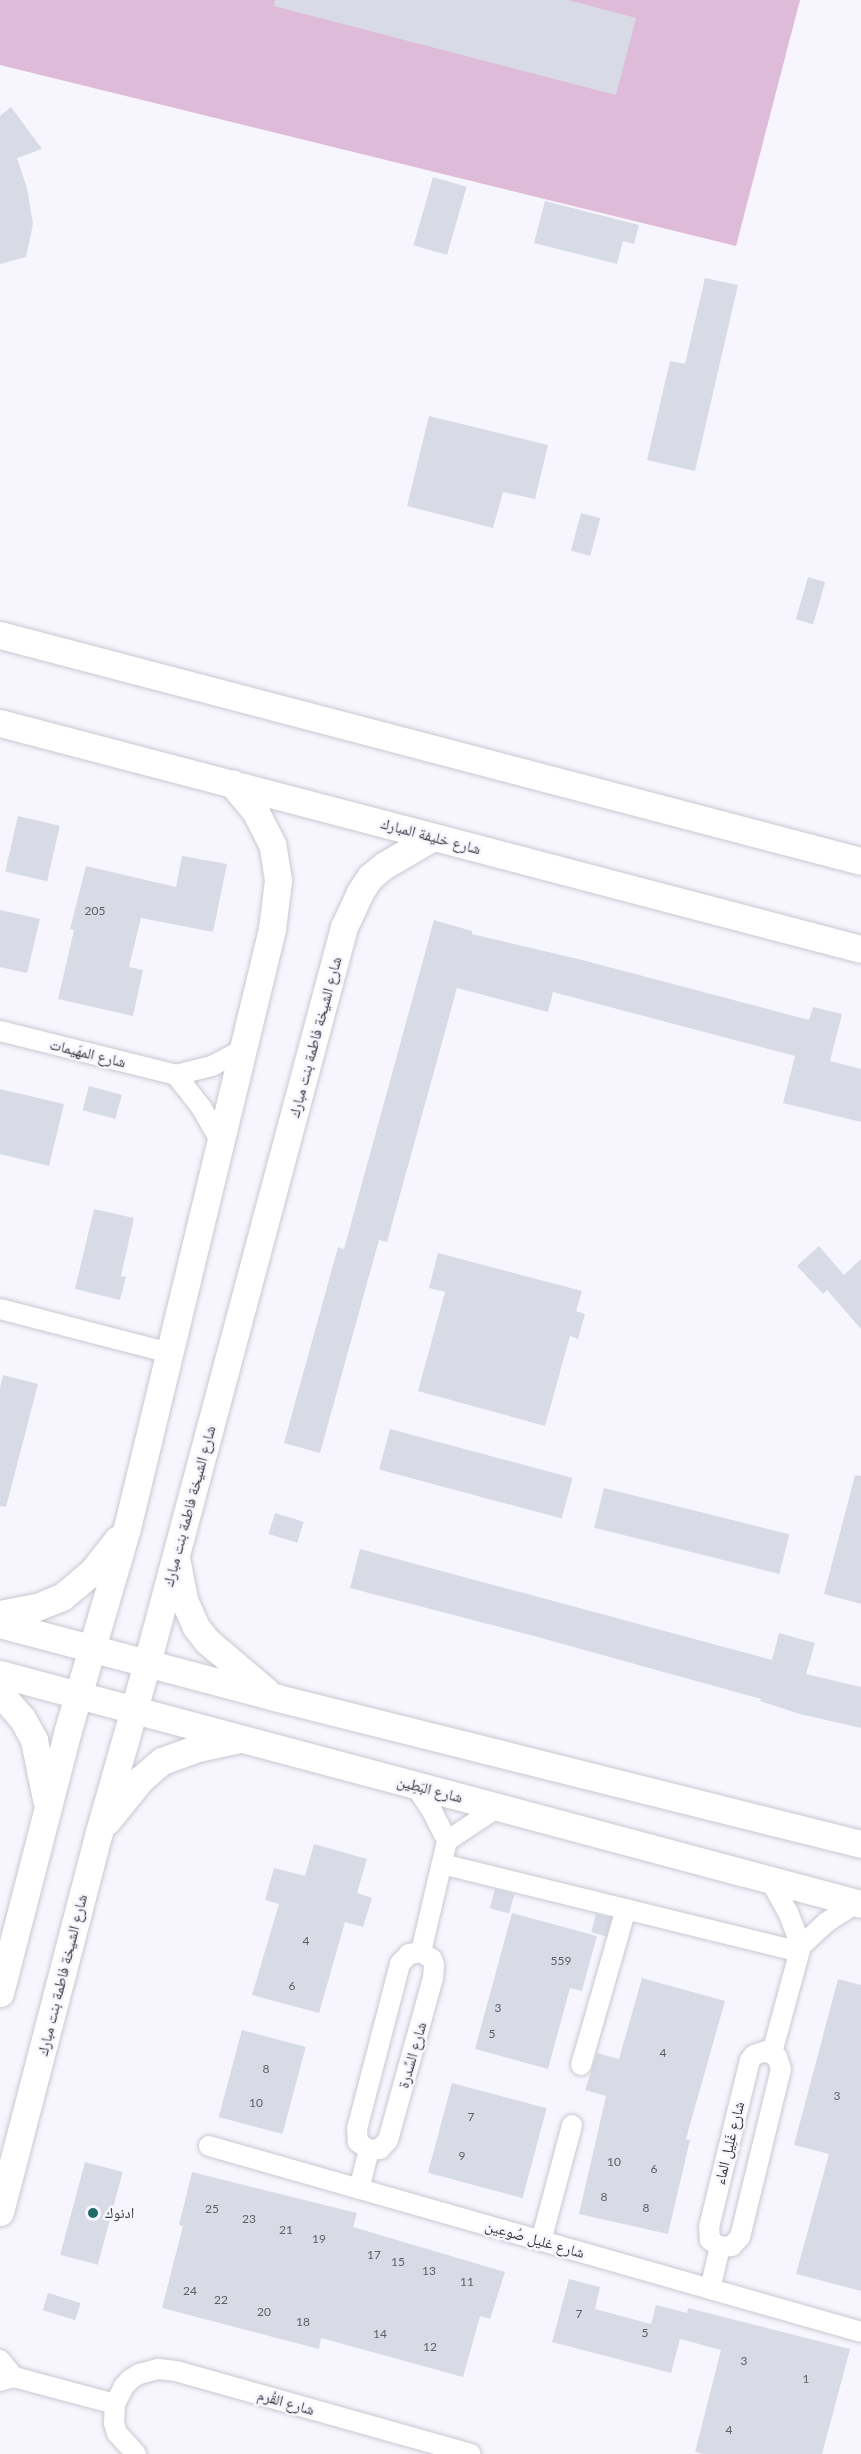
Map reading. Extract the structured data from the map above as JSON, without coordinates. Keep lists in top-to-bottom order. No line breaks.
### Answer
{"streets":{"main road":["شارع خليفة المبارك","شارع الشيخة فاطمة بنت مبارك","شارع البَطِين"],"street":["شارع المهَيمات","شارع السِّدرة","شارع غَلِيل الماء","شارع غليل صُوعِين","شارع القُرم"]},"crossings":[["شارع خليفة المبارك","شارع الشيخة فاطمة بنت مبارك"],["شارع الشيخة فاطمة بنت مبارك","شارع البَطِين"]],"places":["ادنوك"],"house_numbers":["205","4","559","6","3","5","4","8","3","10","7","9","10","6","8","8","25","23","21","19","17","15","13","11","24","22","20","7","18","5","14","12","3","1","4"]}
